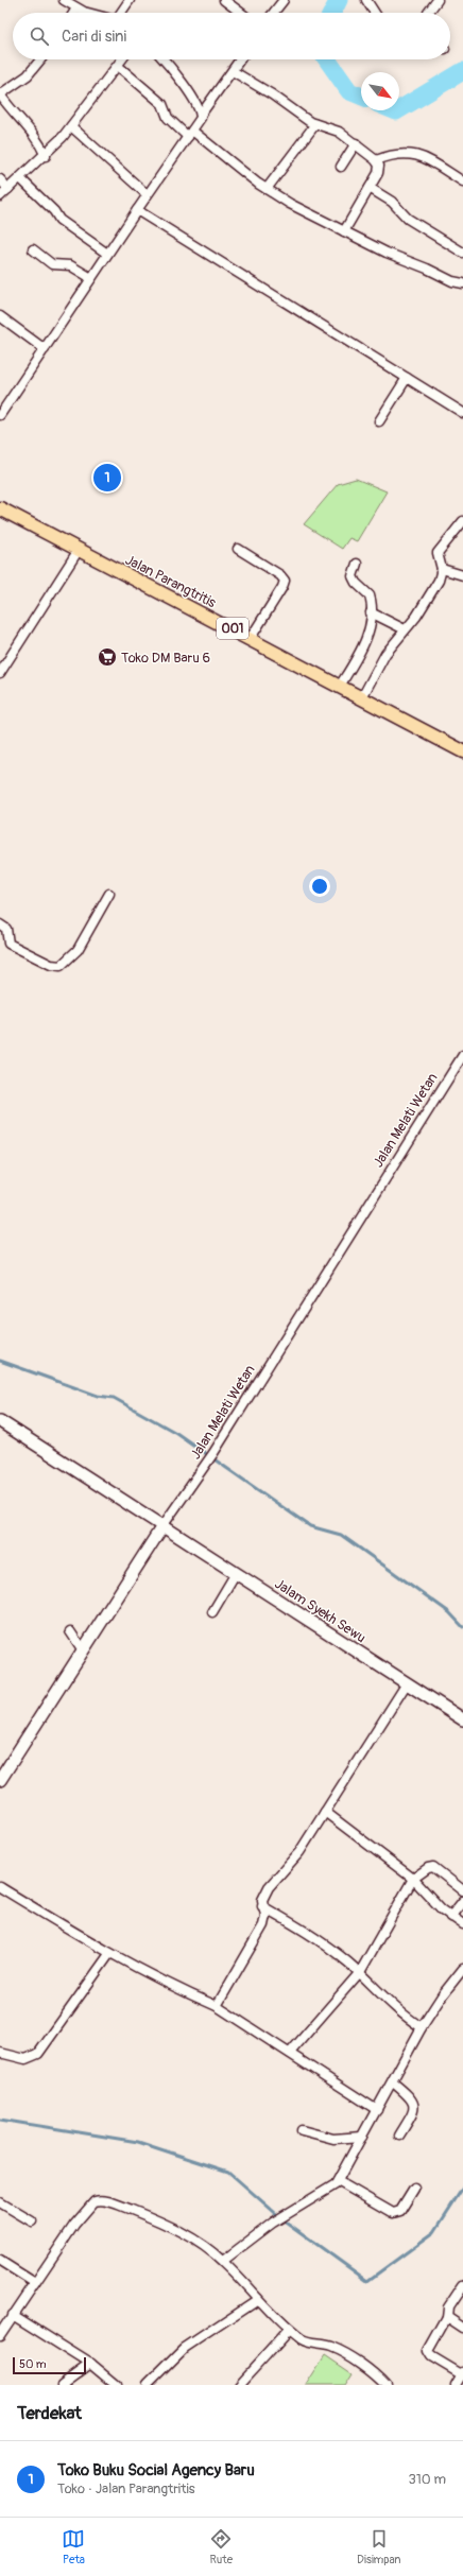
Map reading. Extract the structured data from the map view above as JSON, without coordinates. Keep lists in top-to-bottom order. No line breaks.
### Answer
{"streets":{"main road":["Jalan Parangtritis","001"],"street":["Jalan Melati Wetan","Jalam Syekh Sewu"]},"crossings":[["Jalan Melati Wetan","Jalam Syekh Sewu"]],"places":{"supermarket":["Toko DM Baru 6"]},"scale_bar":"50 m","north":"bottom right","page":{"search":"Cari di sini","pins":"1","scale":"50 m","heading":"Terdekat","list":[{"mark":"1","name":"Toko Buku Social Agency Baru","note":"Toko · Jalan Parangtritis","value":"310 m"}],"nav":["Peta","Rute","Disimpan"]}}
